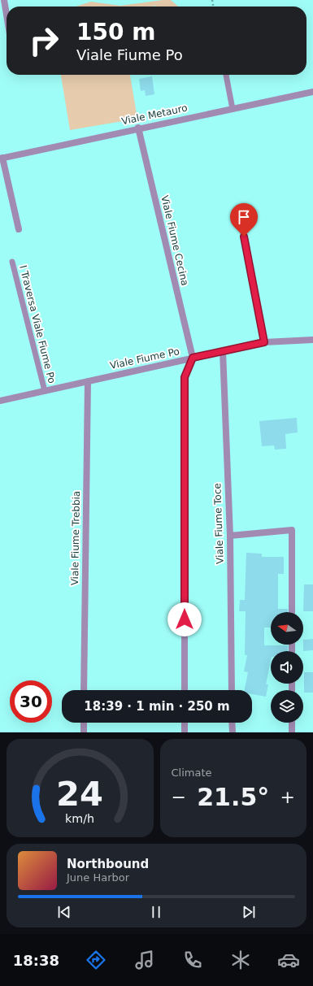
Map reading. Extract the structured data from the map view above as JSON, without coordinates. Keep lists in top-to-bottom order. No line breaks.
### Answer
{"streets":{"street":["Viale Metauro","Viale Fiume Cecina","Viale Fiume Po","Viale Fiume Toce","Viale Fiume Trebbia"],"lane":["I Traversa Viale Fiume Po"]},"crossings":[["Viale Metauro","Viale Fiume Cecina"],["Viale Fiume Cecina","Viale Fiume Po"],["I Traversa Viale Fiume Po","Viale Fiume Po"],["Viale Fiume Po","Viale Fiume Toce"],["Viale Fiume Po","Viale Fiume Trebbia"]],"north":"left","page":{"turn":["150 m","Viale Fiume Po"],"limit":"30","trip":"18:39 · 1 min · 250 m","tile":"Climate","heat":["−","21.5°","+"],"song":["Northbound","June Harbor"],"tabs":"18:38","gauge":["24","km/h"]}}
